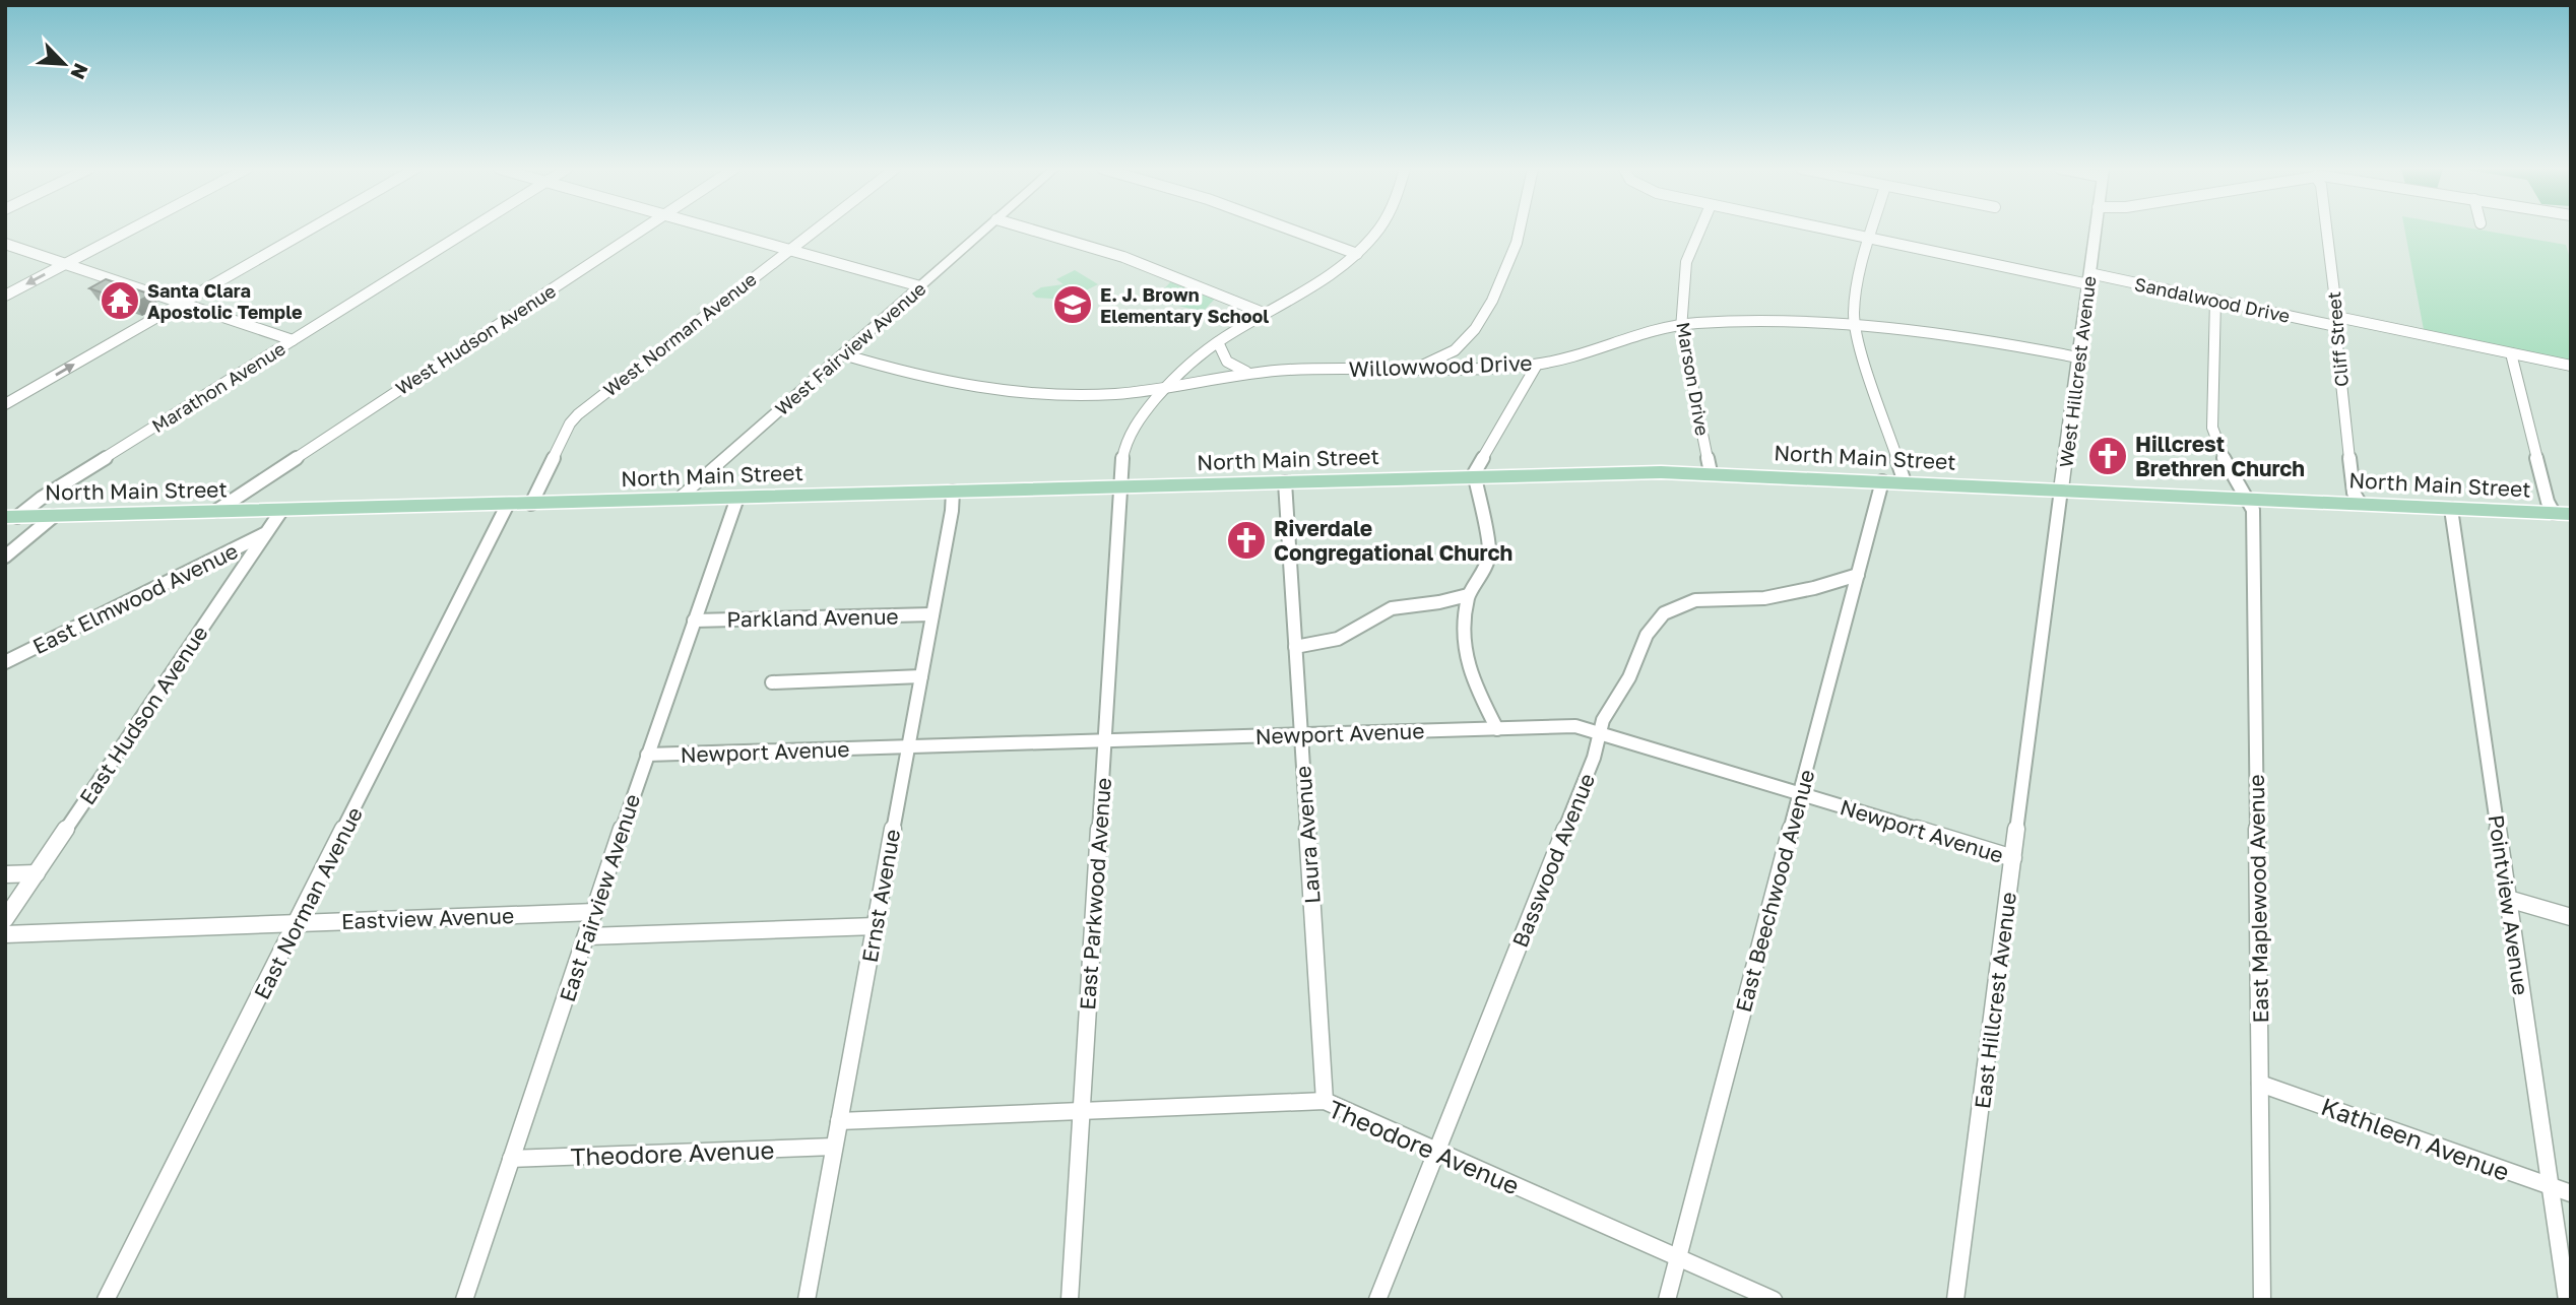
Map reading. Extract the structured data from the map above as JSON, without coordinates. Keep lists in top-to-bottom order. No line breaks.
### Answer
{"streets":{"main road":["North Main Street"],"street":["Sandalwood Drive","West Norman Avenue","West Hudson Avenue","Cliff Street","West Fairview Avenue","Willowwood Drive","West Hillcrest Avenue","Marson Drive","Marathon Avenue","East Elmwood Avenue","Parkland Avenue","East Hudson Avenue","Newport Avenue","Laura Avenue","Basswood Avenue","East Beechwood Avenue","East Parkwood Avenue","Ernst Avenue","East Fairview Avenue","East Maplewood Avenue","East Norman Avenue","Pointview Avenue","Eastview Avenue","East Hillcrest Avenue","Kathleen Avenue","Theodore Avenue"]},"crossings":[["Sandalwood Drive","Cliff Street"],["Sandalwood Drive","West Hillcrest Avenue"],["West Norman Avenue","North Main Street"],["West Hudson Avenue","North Main Street"],["Cliff Street","North Main Street"],["West Fairview Avenue","Willowwood Drive"],["West Fairview Avenue","North Main Street"],["Willowwood Drive","West Hillcrest Avenue"],["Willowwood Drive","Marson Drive"],["Willowwood Drive","East Parkwood Avenue"],["West Hillcrest Avenue","North Main Street"],["West Hillcrest Avenue","East Hillcrest Avenue"],["Marson Drive","North Main Street"],["Marathon Avenue","North Main Street"],["North Main Street","East Hudson Avenue"],["North Main Street","Laura Avenue"],["North Main Street","East Beechwood Avenue"],["North Main Street","East Parkwood Avenue"],["North Main Street","Ernst Avenue"],["North Main Street","East Fairview Avenue"],["North Main Street","East Maplewood Avenue"],["North Main Street","East Norman Avenue"],["North Main Street","Pointview Avenue"],["North Main Street","East Hillcrest Avenue"],["East Elmwood Avenue","East Hudson Avenue"],["Parkland Avenue","Ernst Avenue"],["Parkland Avenue","East Fairview Avenue"],["Newport Avenue","Laura Avenue"],["Newport Avenue","Basswood Avenue"],["Newport Avenue","East Beechwood Avenue"],["Newport Avenue","East Parkwood Avenue"],["Newport Avenue","Ernst Avenue"],["Newport Avenue","East Fairview Avenue"],["Newport Avenue","East Hillcrest Avenue"],["Laura Avenue","Theodore Avenue"],["Basswood Avenue","East Beechwood Avenue"],["Basswood Avenue","Theodore Avenue"],["East Beechwood Avenue","Theodore Avenue"],["East Parkwood Avenue","Theodore Avenue"],["Ernst Avenue","Theodore Avenue"],["East Fairview Avenue","Eastview Avenue"],["East Fairview Avenue","Theodore Avenue"],["East Maplewood Avenue","Kathleen Avenue"],["East Norman Avenue","Eastview Avenue"],["Pointview Avenue","Kathleen Avenue"]],"places":{"temple":["Santa Clara Apostolic Temple"],"school or university":["E. J. Brown Elementary School"],"church":["Hillcrest Brethren Church","Riverdale Congregational Church"]},"north":"bottom right"}
